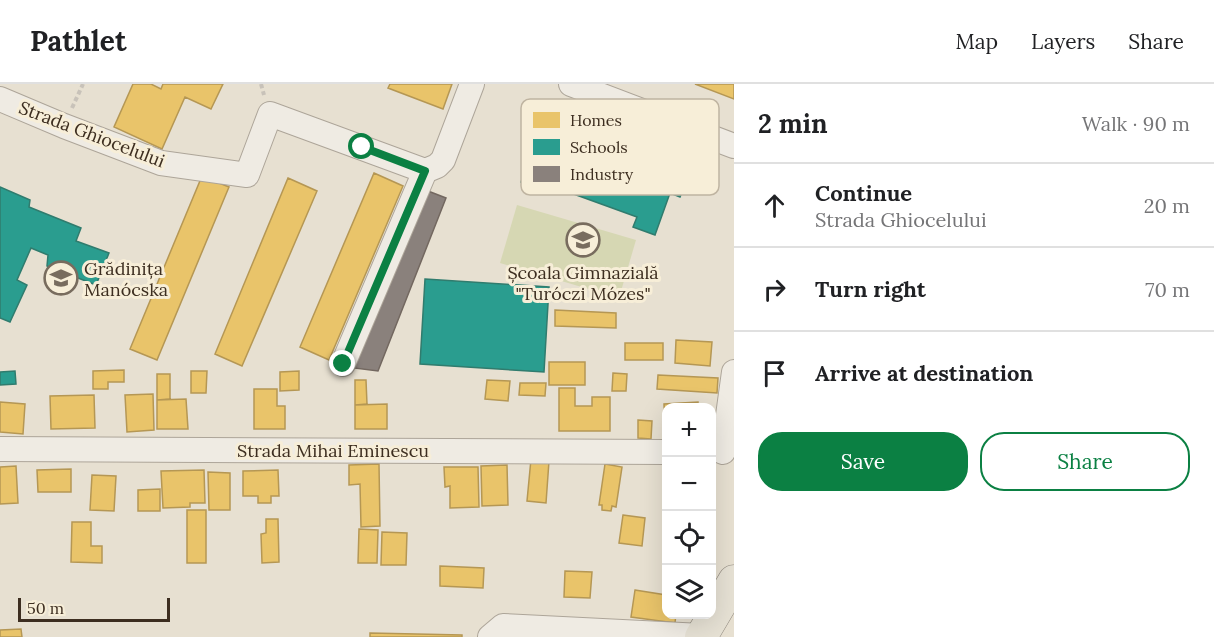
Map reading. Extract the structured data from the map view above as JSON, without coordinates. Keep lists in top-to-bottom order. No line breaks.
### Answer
{"streets":{"street":["Strada Ghiocelului","Strada Mihai Eminescu"]},"places":{"school or university":["Școala Gimnazială \"Turóczi Mózes\"","Grădinița Manócska"]},"legend":["Homes","Schools","Industry"],"scale_bar":"50 m","page":{"header":"Pathlet","nav":["Map","Layers","Share"],"heading":["2 min","Walk · 90 m"],"list":[["Continue","Strada Ghiocelului","20 m"],["Turn right","70 m"],"Arrive at destination"],"map_buttons":["+","−"],"buttons":["Save","Share"],"scale":"50 m"}}
